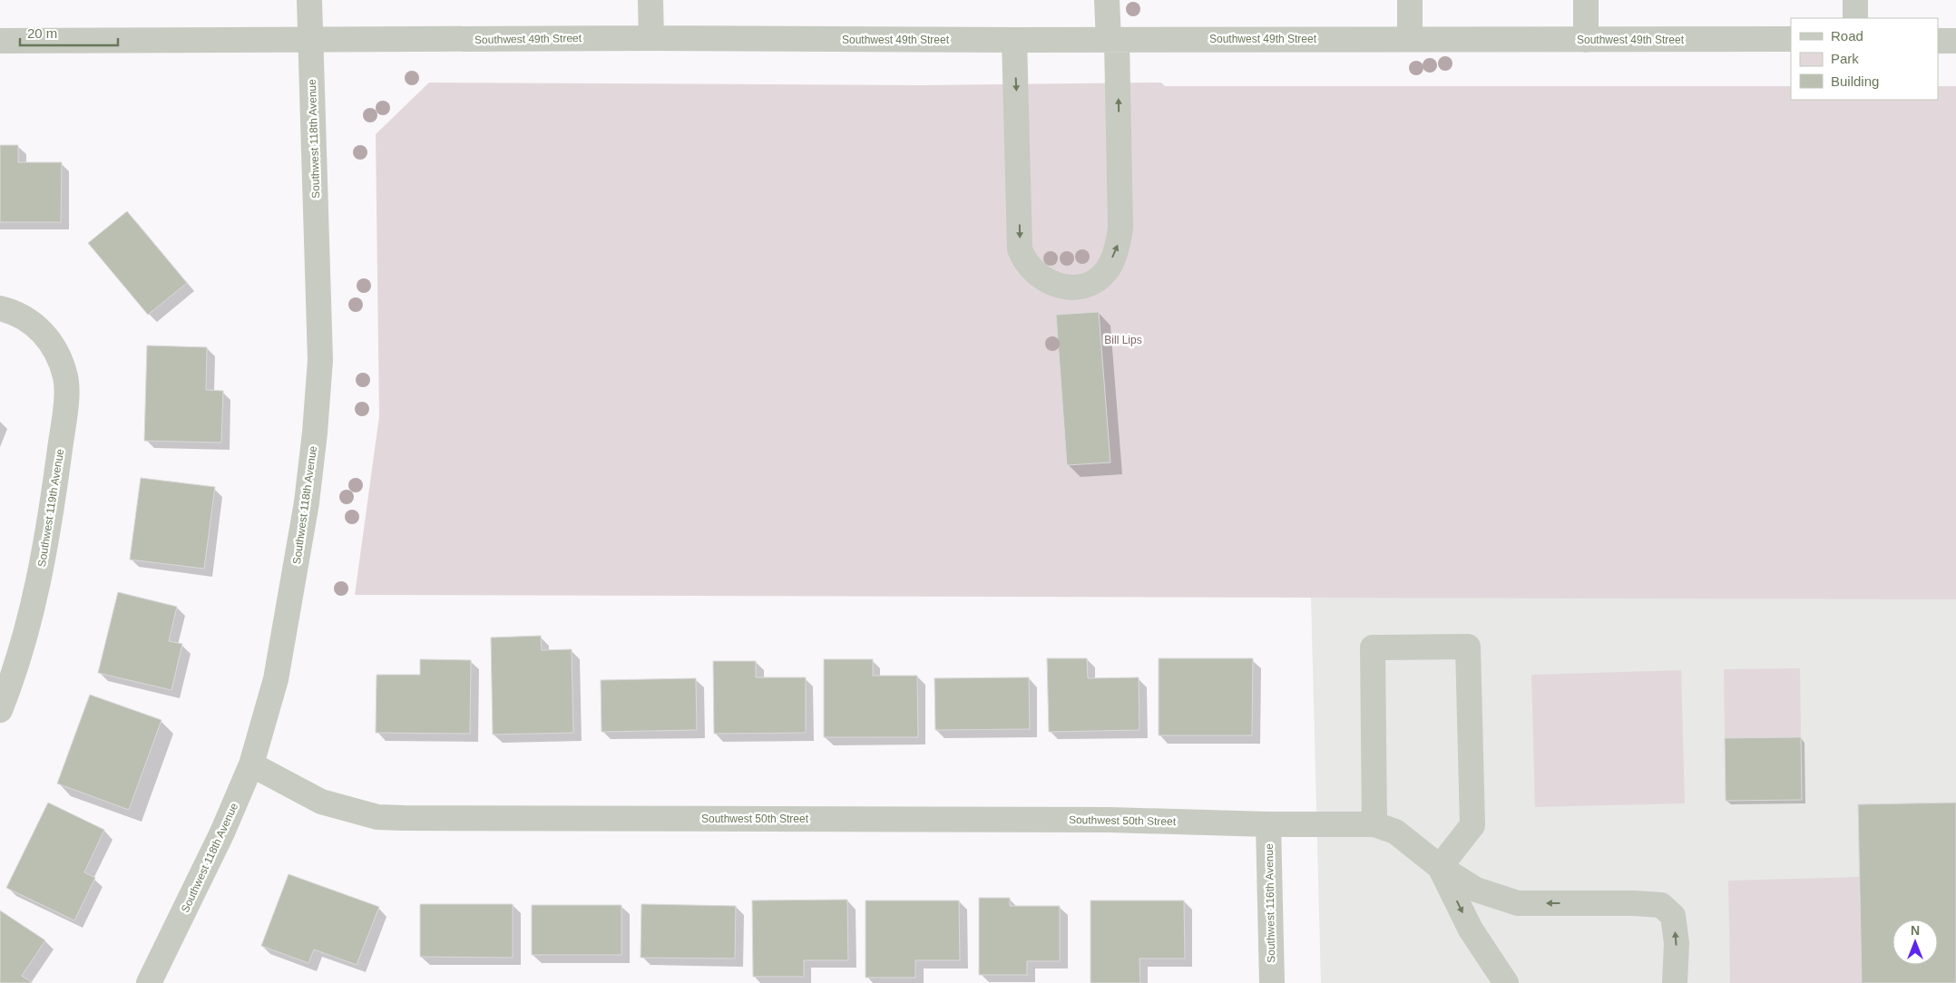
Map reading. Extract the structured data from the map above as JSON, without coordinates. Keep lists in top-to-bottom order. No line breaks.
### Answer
{"streets":{"street":["Southwest 49th Street","Southwest 118th Avenue","Southwest 119th Avenue","Southwest 50th Street","Southwest 116th Avenue"]},"crossings":[["Southwest 49th Street","Southwest 118th Avenue"],["Southwest 118th Avenue","Southwest 50th Street"],["Southwest 50th Street","Southwest 116th Avenue"]],"parks":["Bill Lips"],"legend":["Road","Park","Building"],"scale_bar":"20 m","north":"top"}
